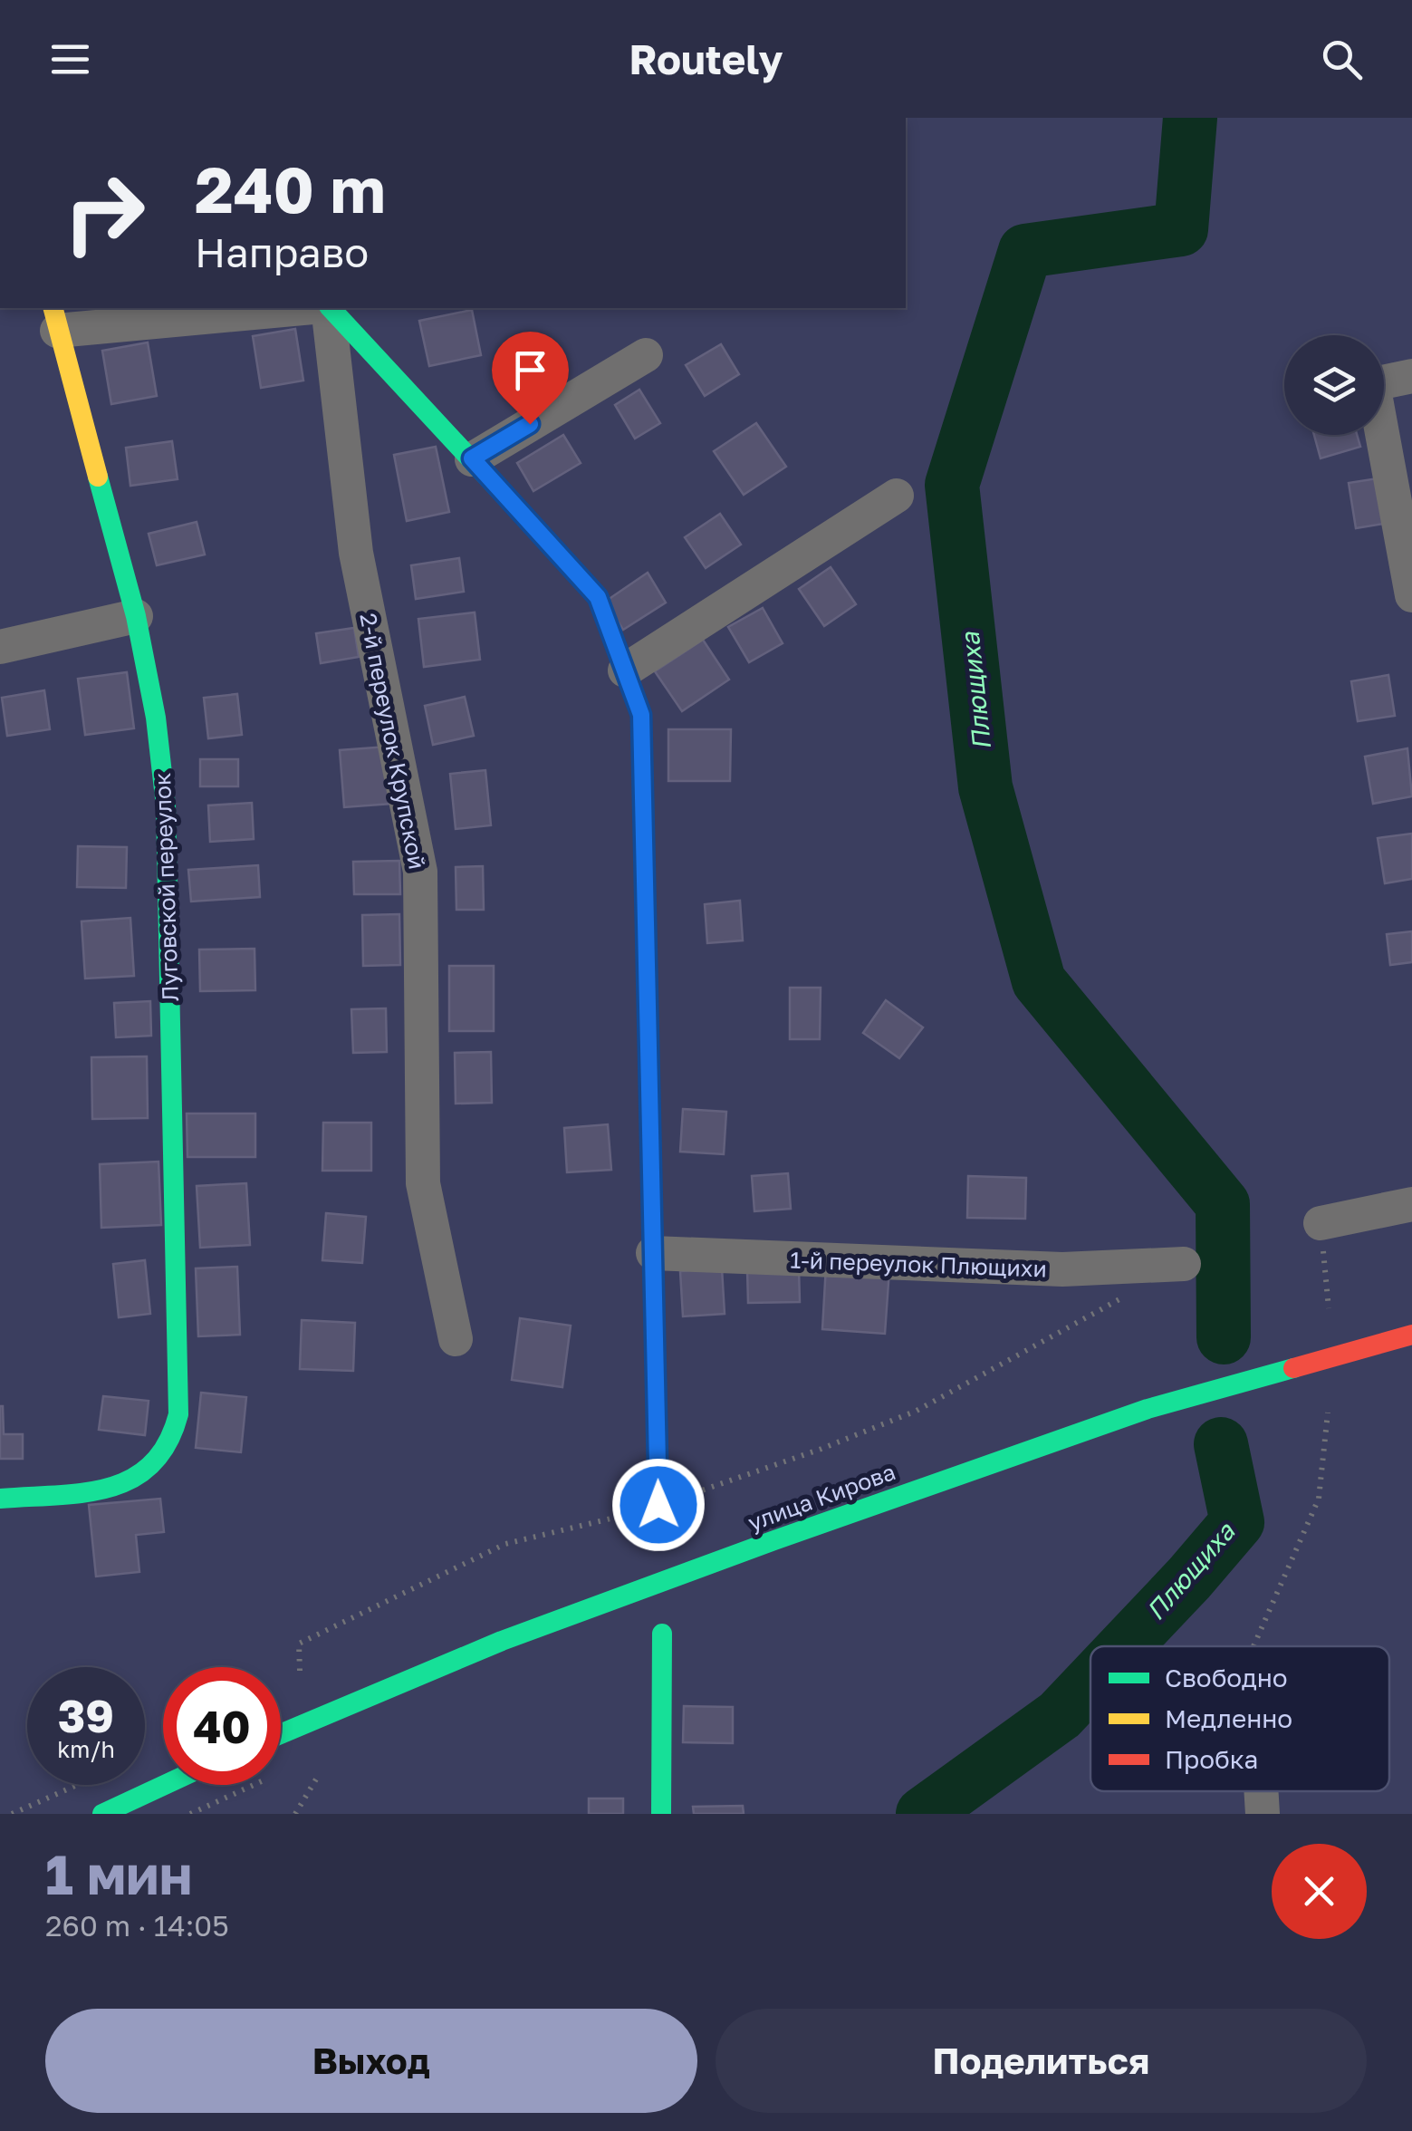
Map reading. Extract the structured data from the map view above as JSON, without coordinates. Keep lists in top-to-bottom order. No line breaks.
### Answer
{"streets":{"street":["2-й переулок Крупской","Луговской переулок","1-й переулок Плющихи","улица Кирова"]},"water":["Плющиха"],"legend":["Свободно","Медленно","Пробка"],"page":{"header":"Routely","turn":["240 m","Направо"],"speed":"39 km/h","limit":"40","heading":["1 мин","260 m · 14:05"],"buttons":["Выход","Поделиться"]}}
